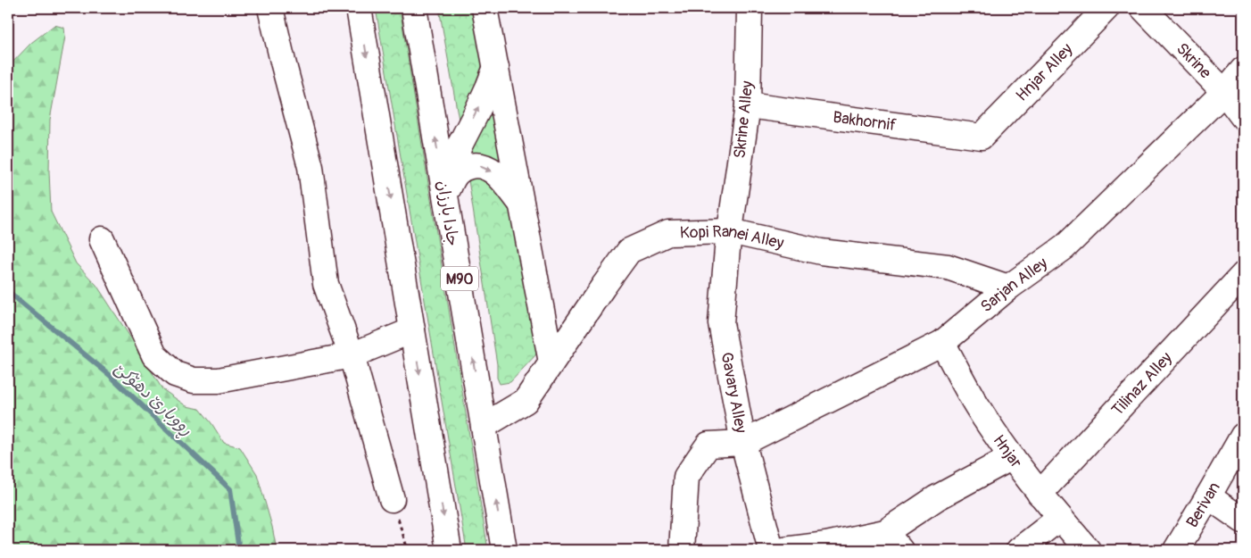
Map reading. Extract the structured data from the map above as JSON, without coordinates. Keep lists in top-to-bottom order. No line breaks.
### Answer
{"streets":{"main road":["Skrine","Hnjar Alley","Skrine Alley","Bakhornif","جادا بارزان","Kopi Ranei Alley","M90","Sarjan Alley","Tilinaz Alley","Gavary Alley","Hnjar","Berivan"]},"crossings":[["Skrine","Sarjan Alley"],["Hnjar Alley","Bakhornif"],["Skrine Alley","Bakhornif"],["Skrine Alley","Kopi Ranei Alley"],["Skrine Alley","Gavary Alley"],["جادا بارزان","Kopi Ranei Alley"],["Kopi Ranei Alley","Sarjan Alley"],["Kopi Ranei Alley","Gavary Alley"],["Sarjan Alley","Gavary Alley"],["Sarjan Alley","Hnjar"],["Tilinaz Alley","Hnjar"]],"water":["ڕووبارێ دهۆكێ"]}
